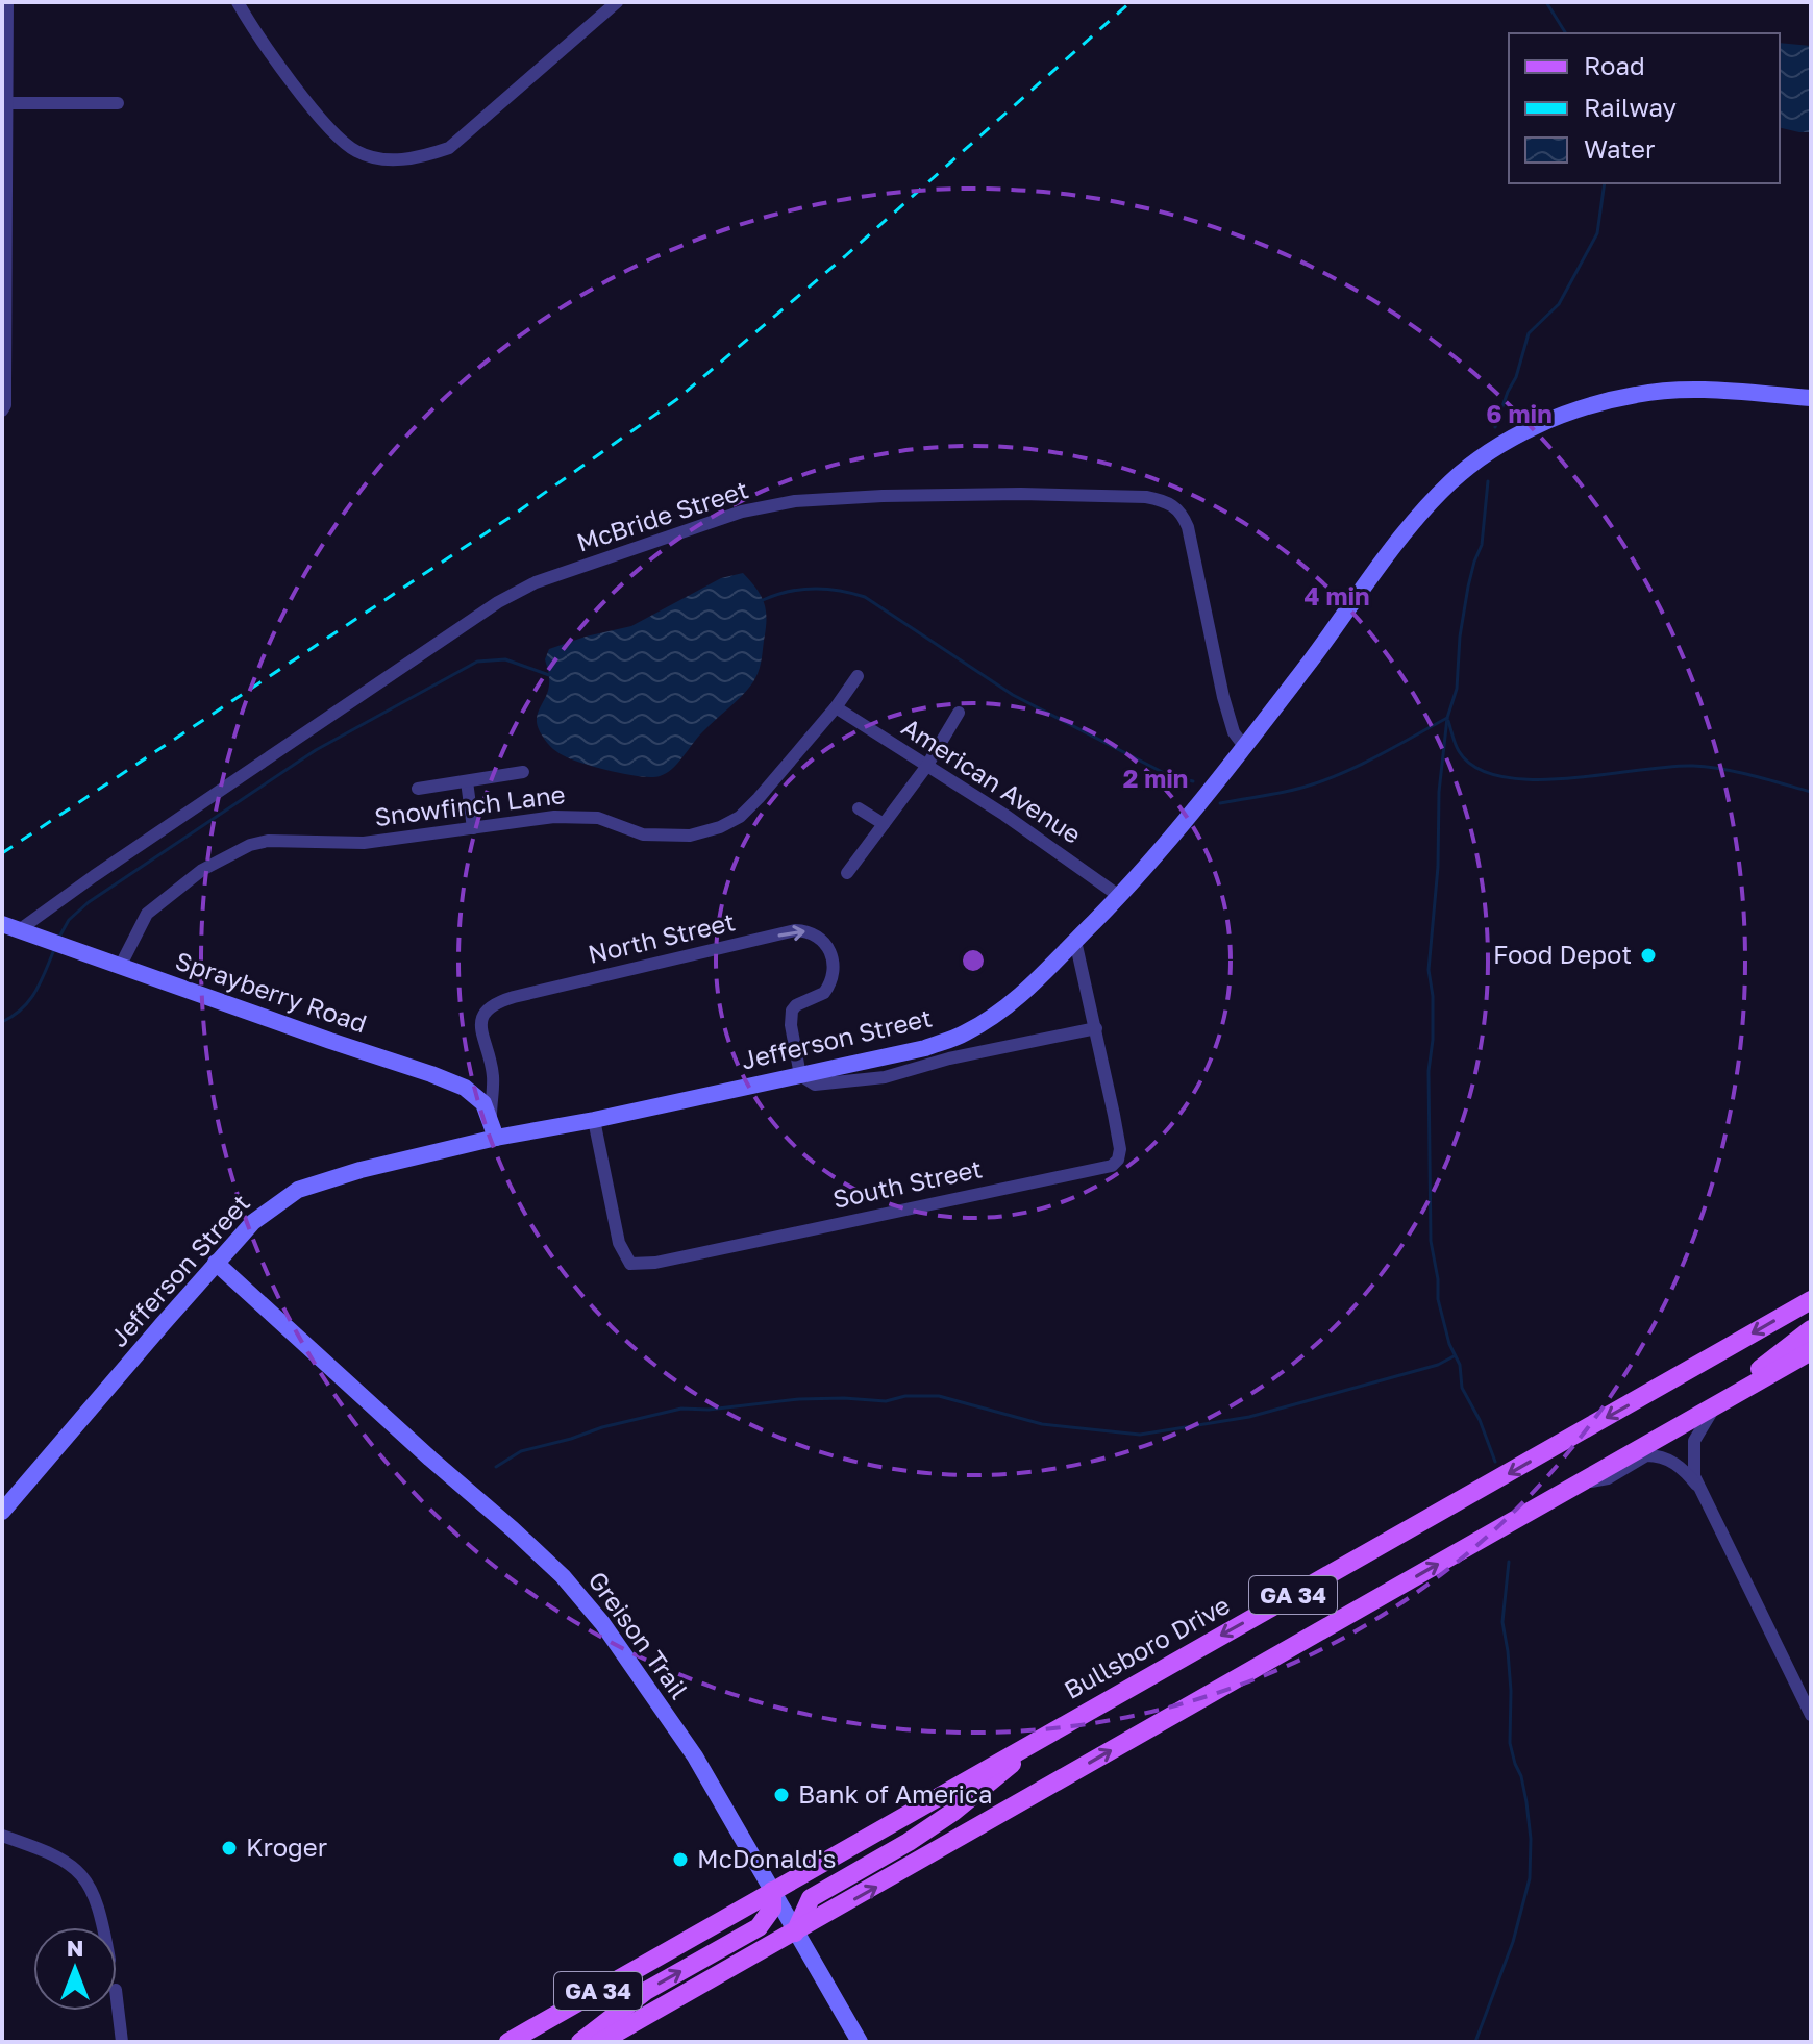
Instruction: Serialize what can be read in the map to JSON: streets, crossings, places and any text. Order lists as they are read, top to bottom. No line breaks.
{"streets":{"main road":["GA 34","Bullsboro Drive"],"street":["McBride Street","American Avenue","Snowfinch Lane","North Street","Sprayberry Road","Jefferson Street","South Street","Greison Trail"]},"crossings":[["McBride Street","Sprayberry Road"],["McBride Street","Jefferson Street"],["American Avenue","Snowfinch Lane"],["American Avenue","Jefferson Street"],["Snowfinch Lane","Sprayberry Road"],["North Street","Sprayberry Road"],["North Street","Jefferson Street"],["Jefferson Street","South Street"],["Jefferson Street","Greison Trail"],["GA 34","Greison Trail"],["Greison Trail","Bullsboro Drive"]],"places":["Food Depot","Bank of America","Kroger","McDonald's"],"legend":["Road","Railway","Water"],"north":"top","rings":["6 min","4 min","2 min"]}
